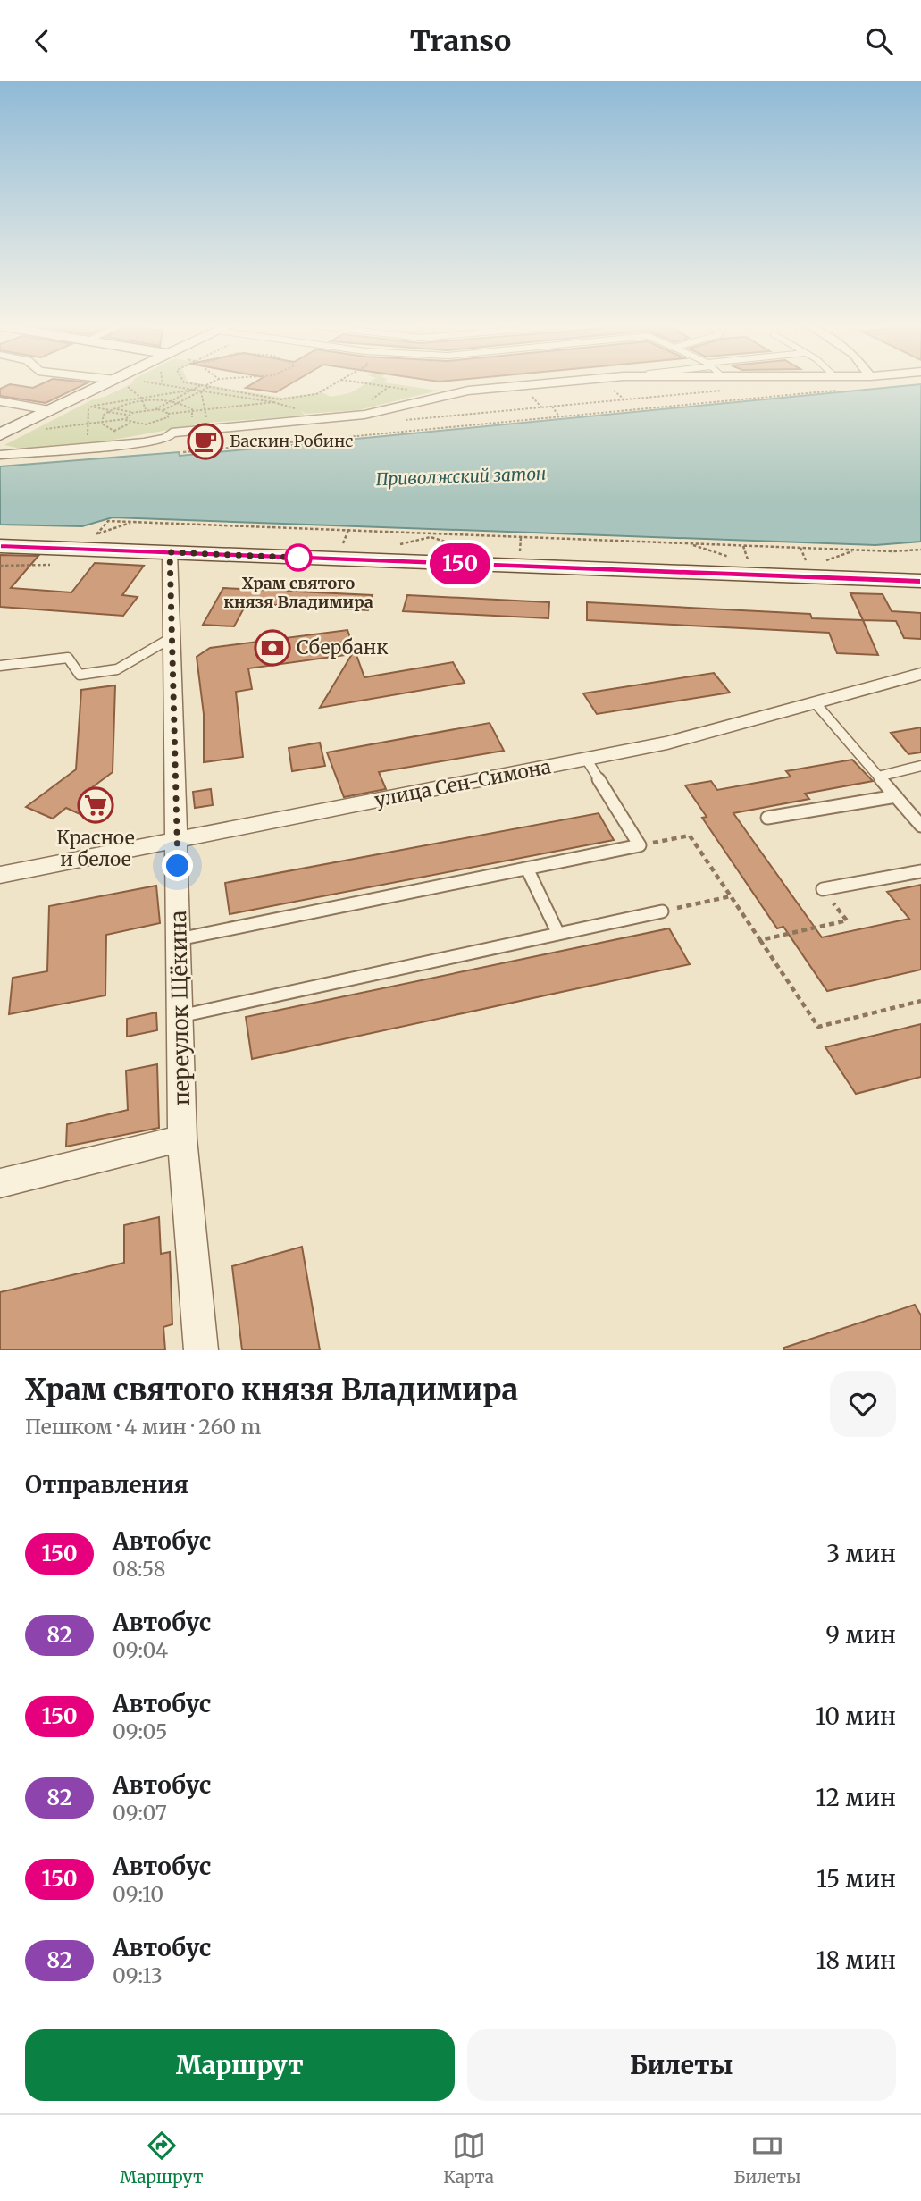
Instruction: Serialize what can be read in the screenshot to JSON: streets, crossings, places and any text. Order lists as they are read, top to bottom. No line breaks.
{"streets":{"street":["улица Сен-Симона","переулок Щёкина"]},"crossings":[["улица Сен-Симона","переулок Щёкина"]],"water":["Приволжский затон"],"places":{"cafe":["Баскин Робинс"],"other":["Храм святого князя Владимира"],"bank":["Сбербанк"],"supermarket":["Красное и белое"]},"lines":["bus line 150"],"page":{"header":"Transo","on_map":"150","heading":[["Храм святого князя Владимира","Пешком · 4 мин · 260 m"],"Отправления"],"list":[{"mark":"150","name":"Автобус","note":"08:58","value":"3 мин"},{"mark":"82","name":"Автобус","note":"09:04","value":"9 мин"},{"mark":"150","name":"Автобус","note":"09:05","value":"10 мин"},{"mark":"82","name":"Автобус","note":"09:07","value":"12 мин"},{"mark":"150","name":"Автобус","note":"09:10","value":"15 мин"},{"mark":"82","name":"Автобус","note":"09:13","value":"18 мин"}],"buttons":["Маршрут","Билеты"],"tabs":["Маршрут","Карта","Билеты"]}}
